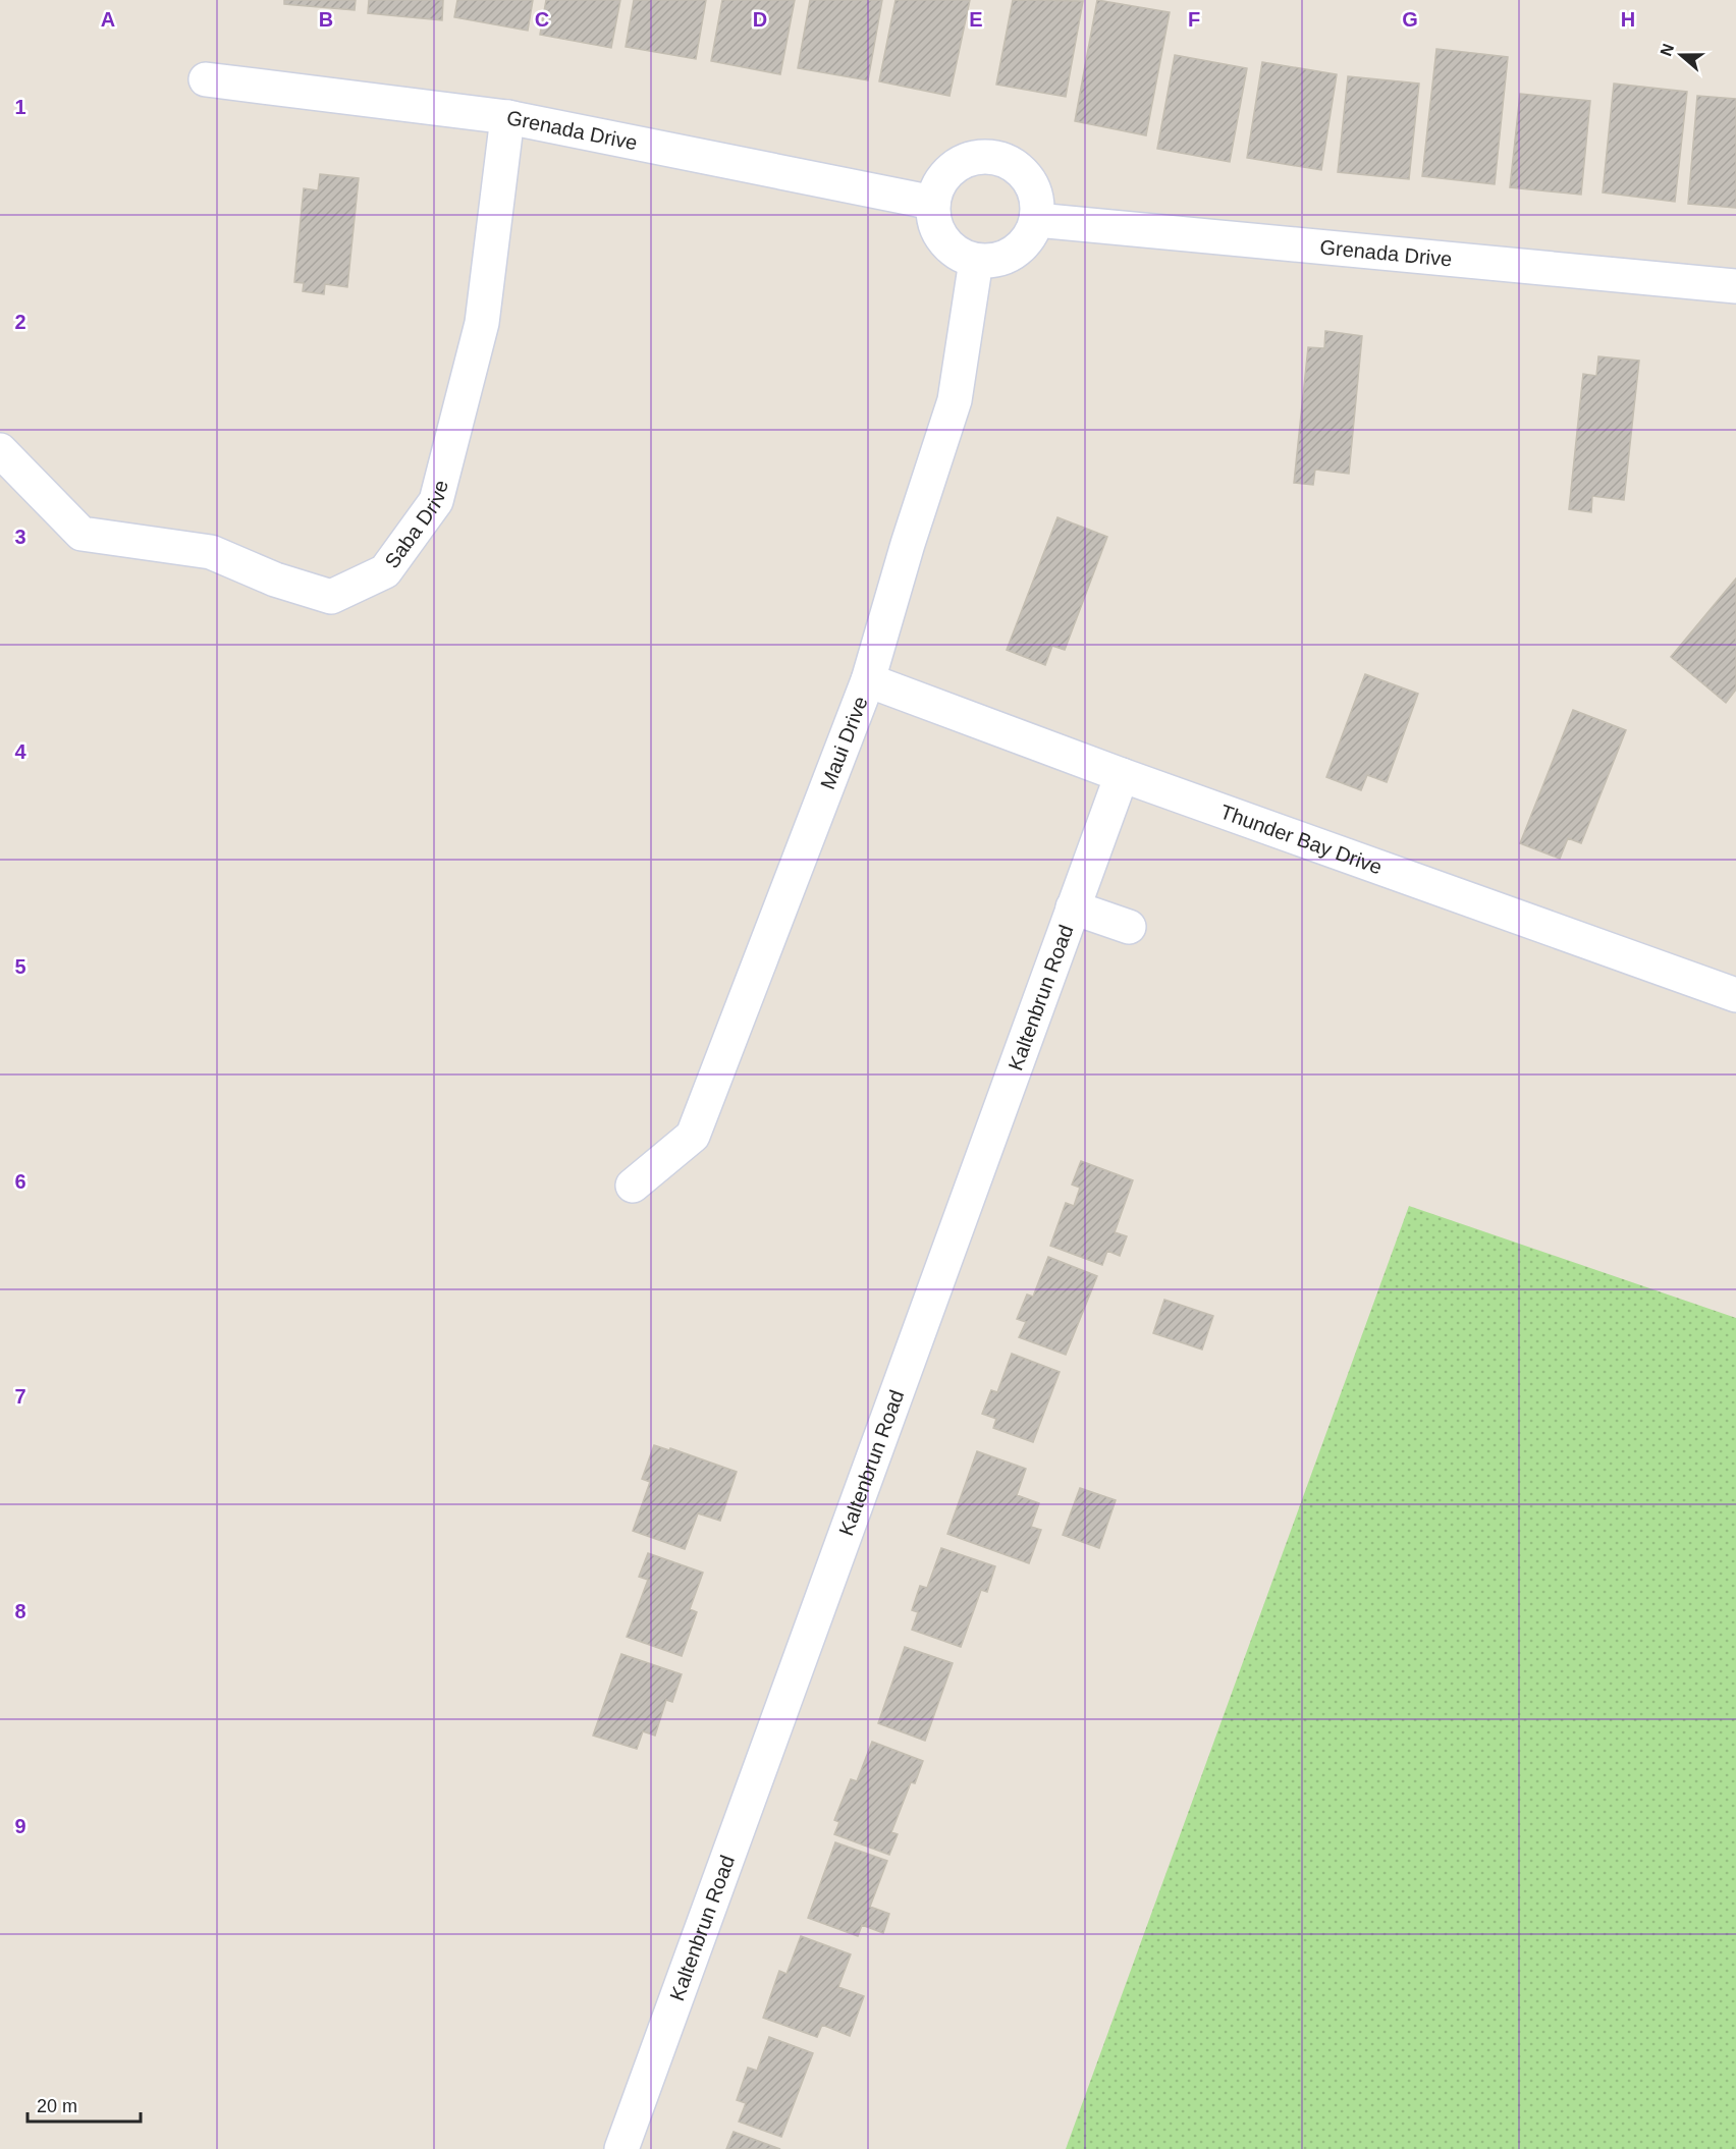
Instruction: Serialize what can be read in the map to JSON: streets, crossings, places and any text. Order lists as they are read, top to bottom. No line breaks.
{"streets":{"street":["Grenada Drive","Saba Drive","Maui Drive","Thunder Bay Drive","Kaltenbrun Road"]},"crossings":[["Grenada Drive","Saba Drive"],["Grenada Drive","Maui Drive"],["Maui Drive","Thunder Bay Drive"],["Thunder Bay Drive","Kaltenbrun Road"]],"scale_bar":"20 m","north":"left","grid":{"columns":["A","B","C","D","E","F","G","H"],"rows":["1","2","3","4","5","6","7","8","9"]}}
